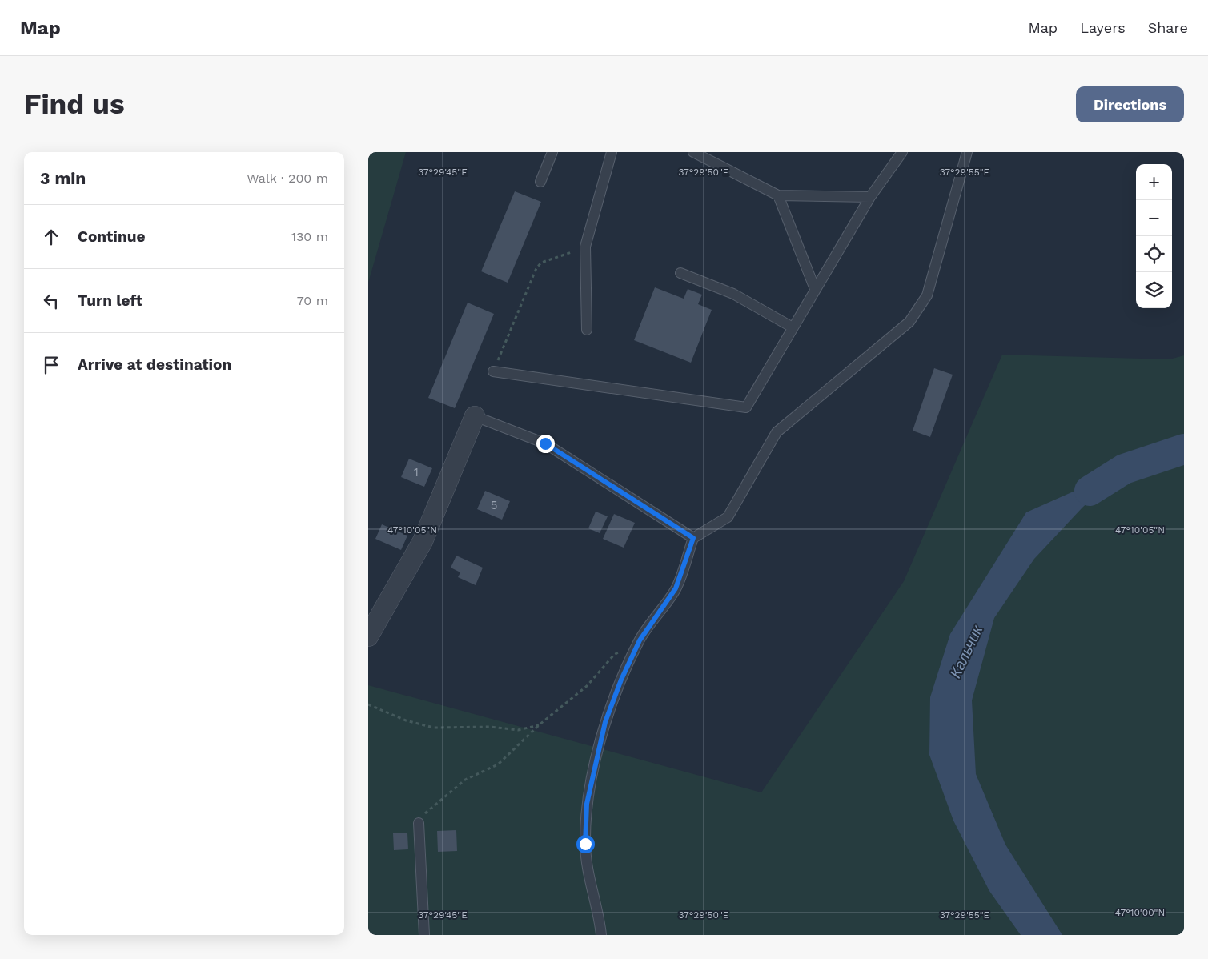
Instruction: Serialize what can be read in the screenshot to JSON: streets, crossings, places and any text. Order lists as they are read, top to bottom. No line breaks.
{"water":["Кальчик"],"house_numbers":["1","5"],"page":{"header":"Map","nav":["Map","Layers","Share"],"buttons":"Directions","title":"Find us","heading":["3 min","Walk · 200 m"],"map_buttons":["+","−"],"list":[["Continue","130 m"],["Turn left","70 m"],"Arrive at destination"]},"coordinates":["37°29'45\"E","37°29'50\"E","37°29'55\"E","47°10'05\"N","47°10'00\"N"]}
